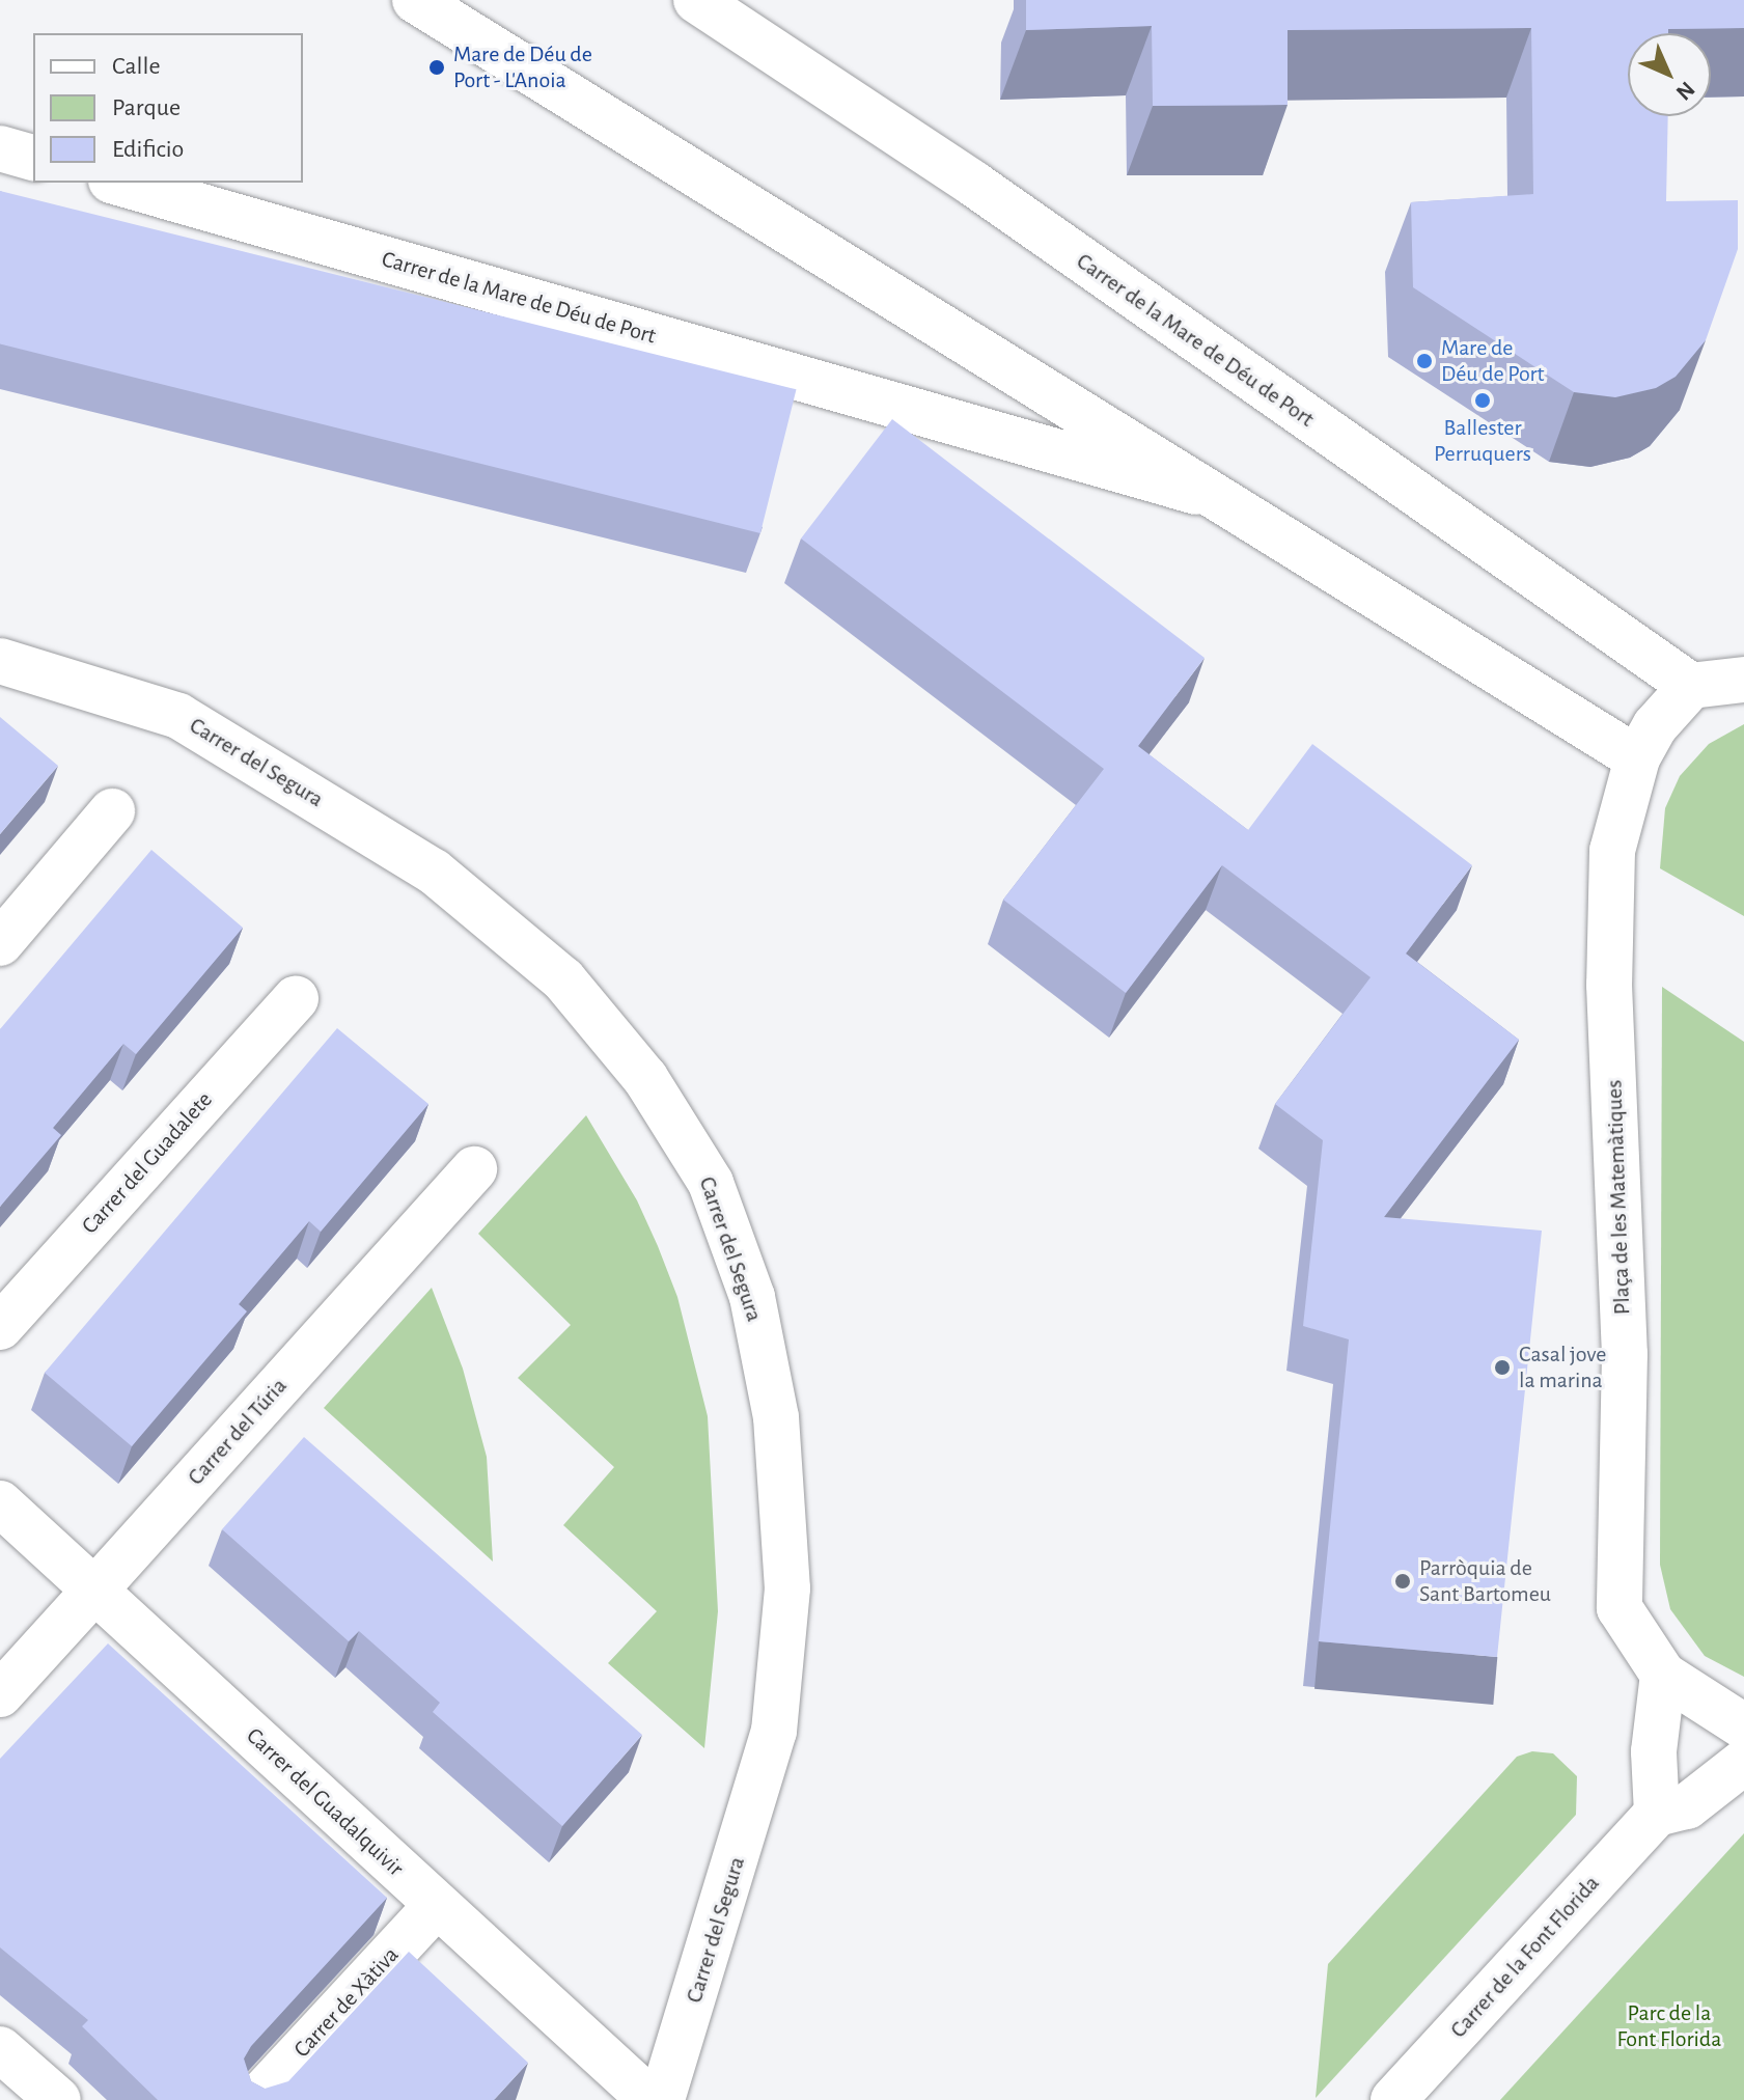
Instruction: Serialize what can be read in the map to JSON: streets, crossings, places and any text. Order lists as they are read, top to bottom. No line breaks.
{"streets":{"street":["Carrer de la Mare de Déu de Port","Carrer del Segura","Carrer del Guadalete","Plaça de les Matemàtiques","Carrer del Túria","Carrer del Guadalquivir","Carrer de la Font Florida","Carrer de Xàtiva"]},"crossings":[["Carrer de la Mare de Déu de Port","Plaça de les Matemàtiques"],["Carrer del Túria","Carrer del Guadalquivir"],["Carrer del Guadalquivir","Carrer de Xàtiva"]],"parks":["Parc de la Font Florida"],"places":["Mare de Déu de Port - L'Anoia","Mare de Déu de Port","Ballester Perruquers","Casal jove la marina","Parròquia de Sant Bartomeu"],"legend":["Calle","Parque","Edificio"],"north":"bottom right"}
